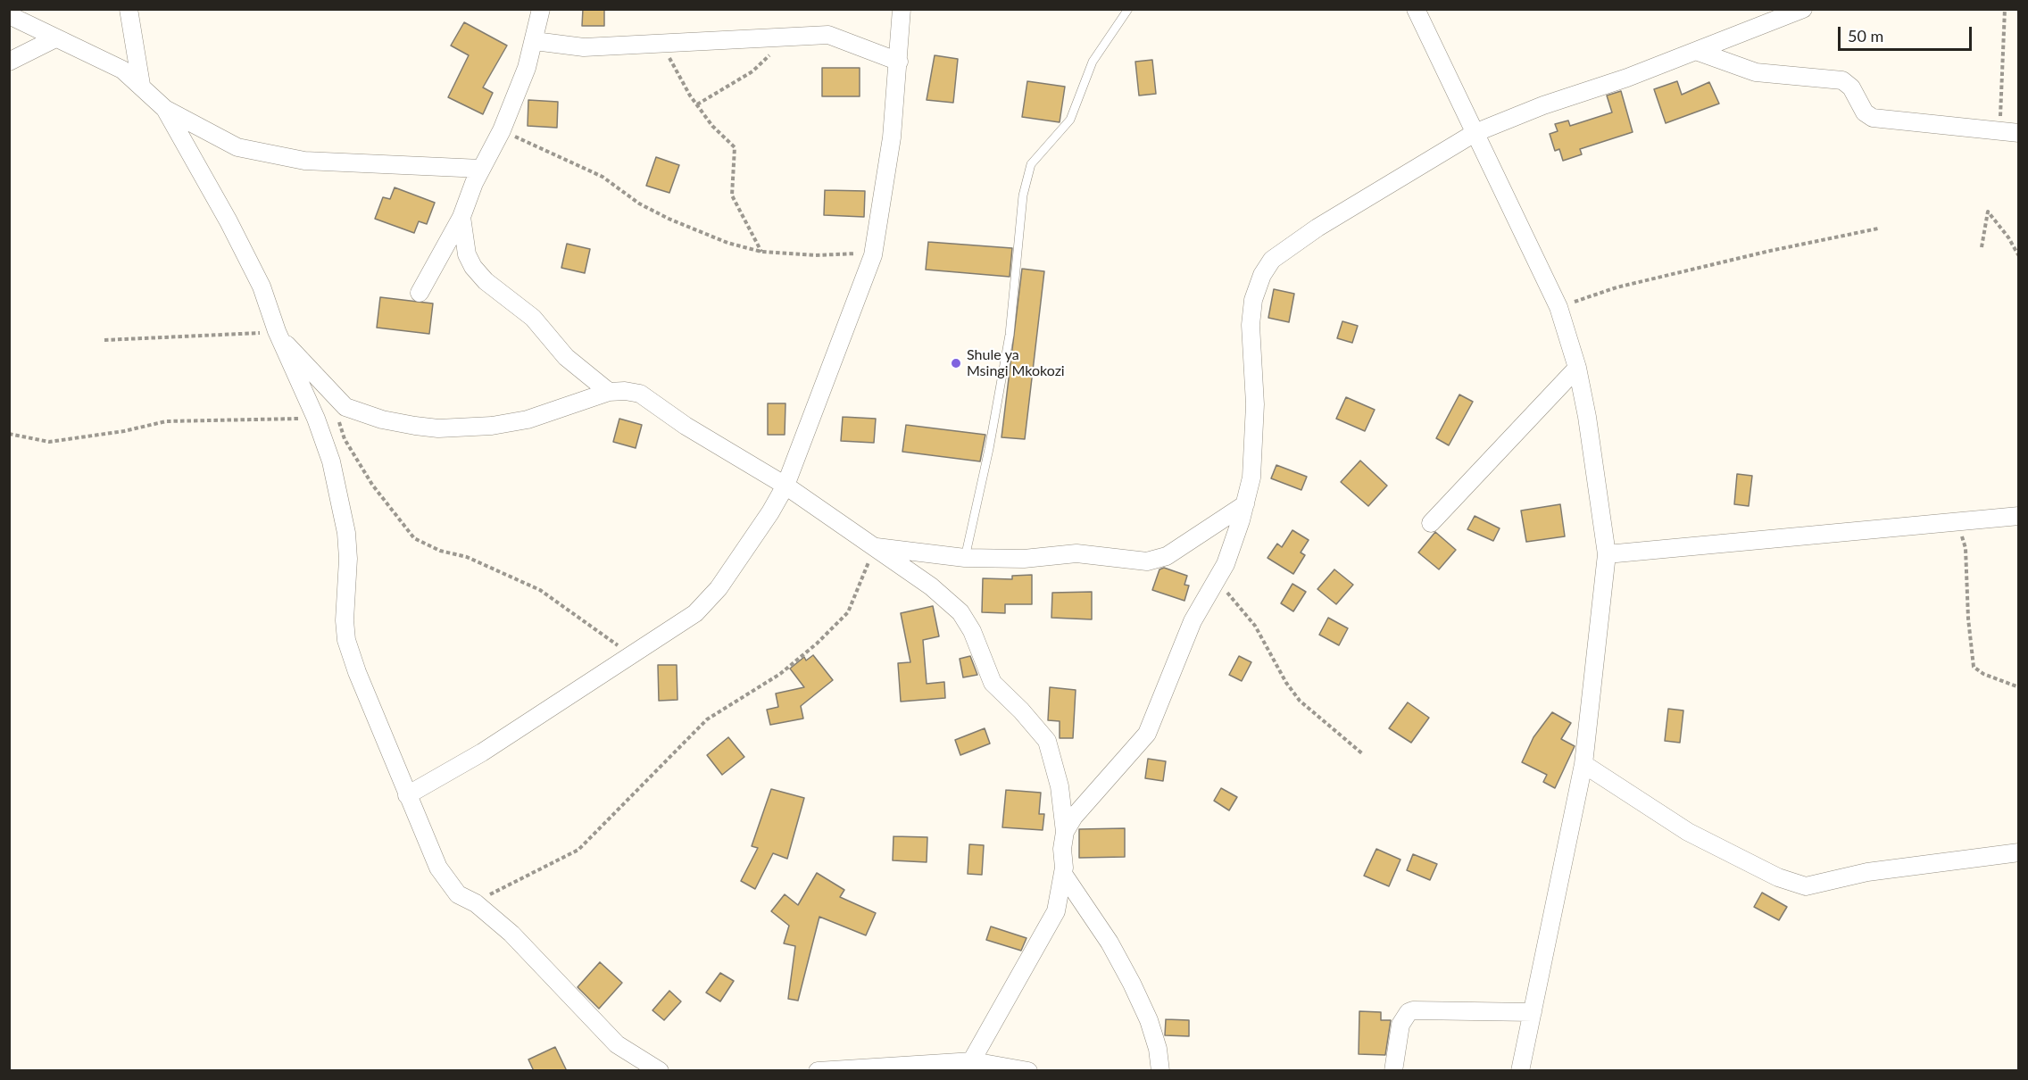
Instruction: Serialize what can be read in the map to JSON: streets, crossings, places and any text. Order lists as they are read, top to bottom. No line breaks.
{"places":["Shule ya Msingi Mkokozi"],"scale_bar":"50 m"}
